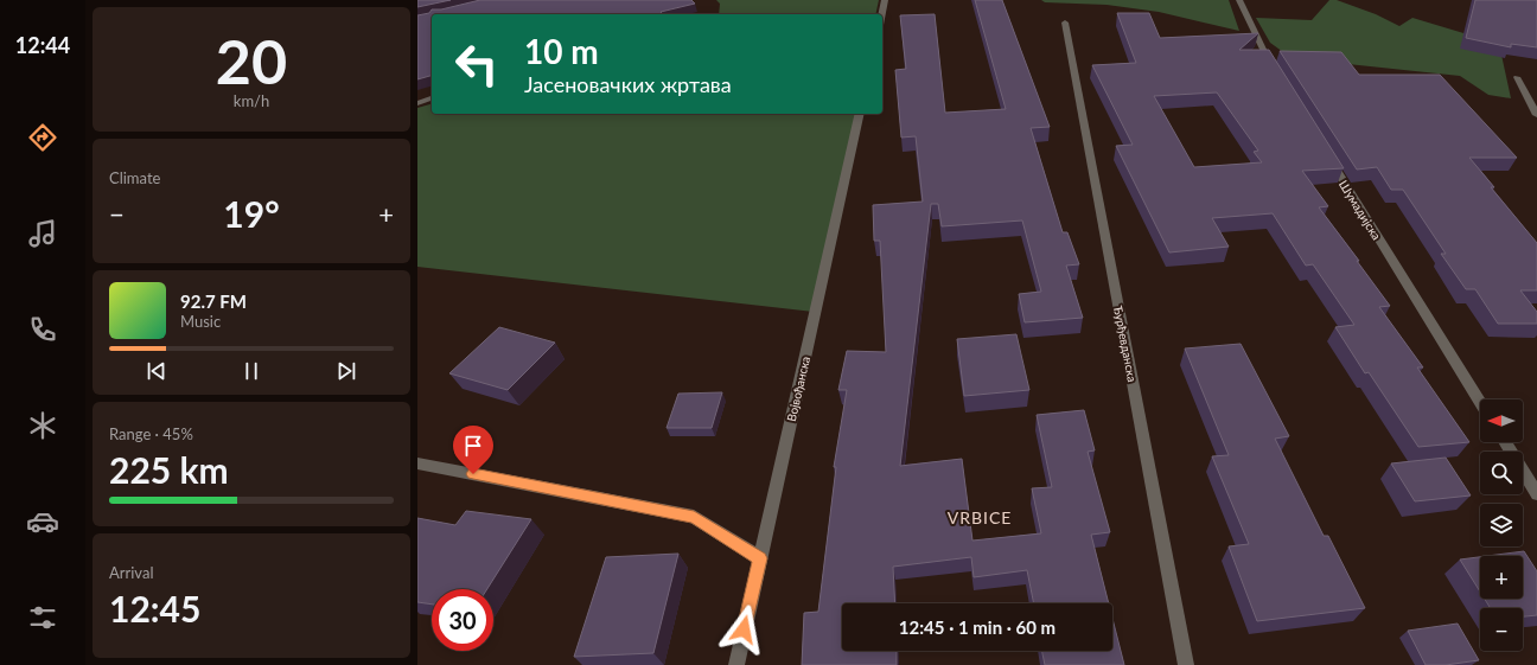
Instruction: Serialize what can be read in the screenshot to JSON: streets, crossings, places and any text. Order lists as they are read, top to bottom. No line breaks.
{"streets":{"street":["Шумадијска","Ђурђевданска","Војвођанска"]},"districts":["VRBICE"],"north":"left","page":{"tabs":"12:44","tile":[["20","km/h"],"Climate",["Range · 45%","225 km"],["Arrival","12:45"]],"turn":["10 m","Јасеновачких жртава"],"heat":["−","19°","+"],"song":["92.7 FM","Music"],"map_buttons":["+","−"],"limit":"30","trip":"12:45 · 1 min · 60 m"}}
